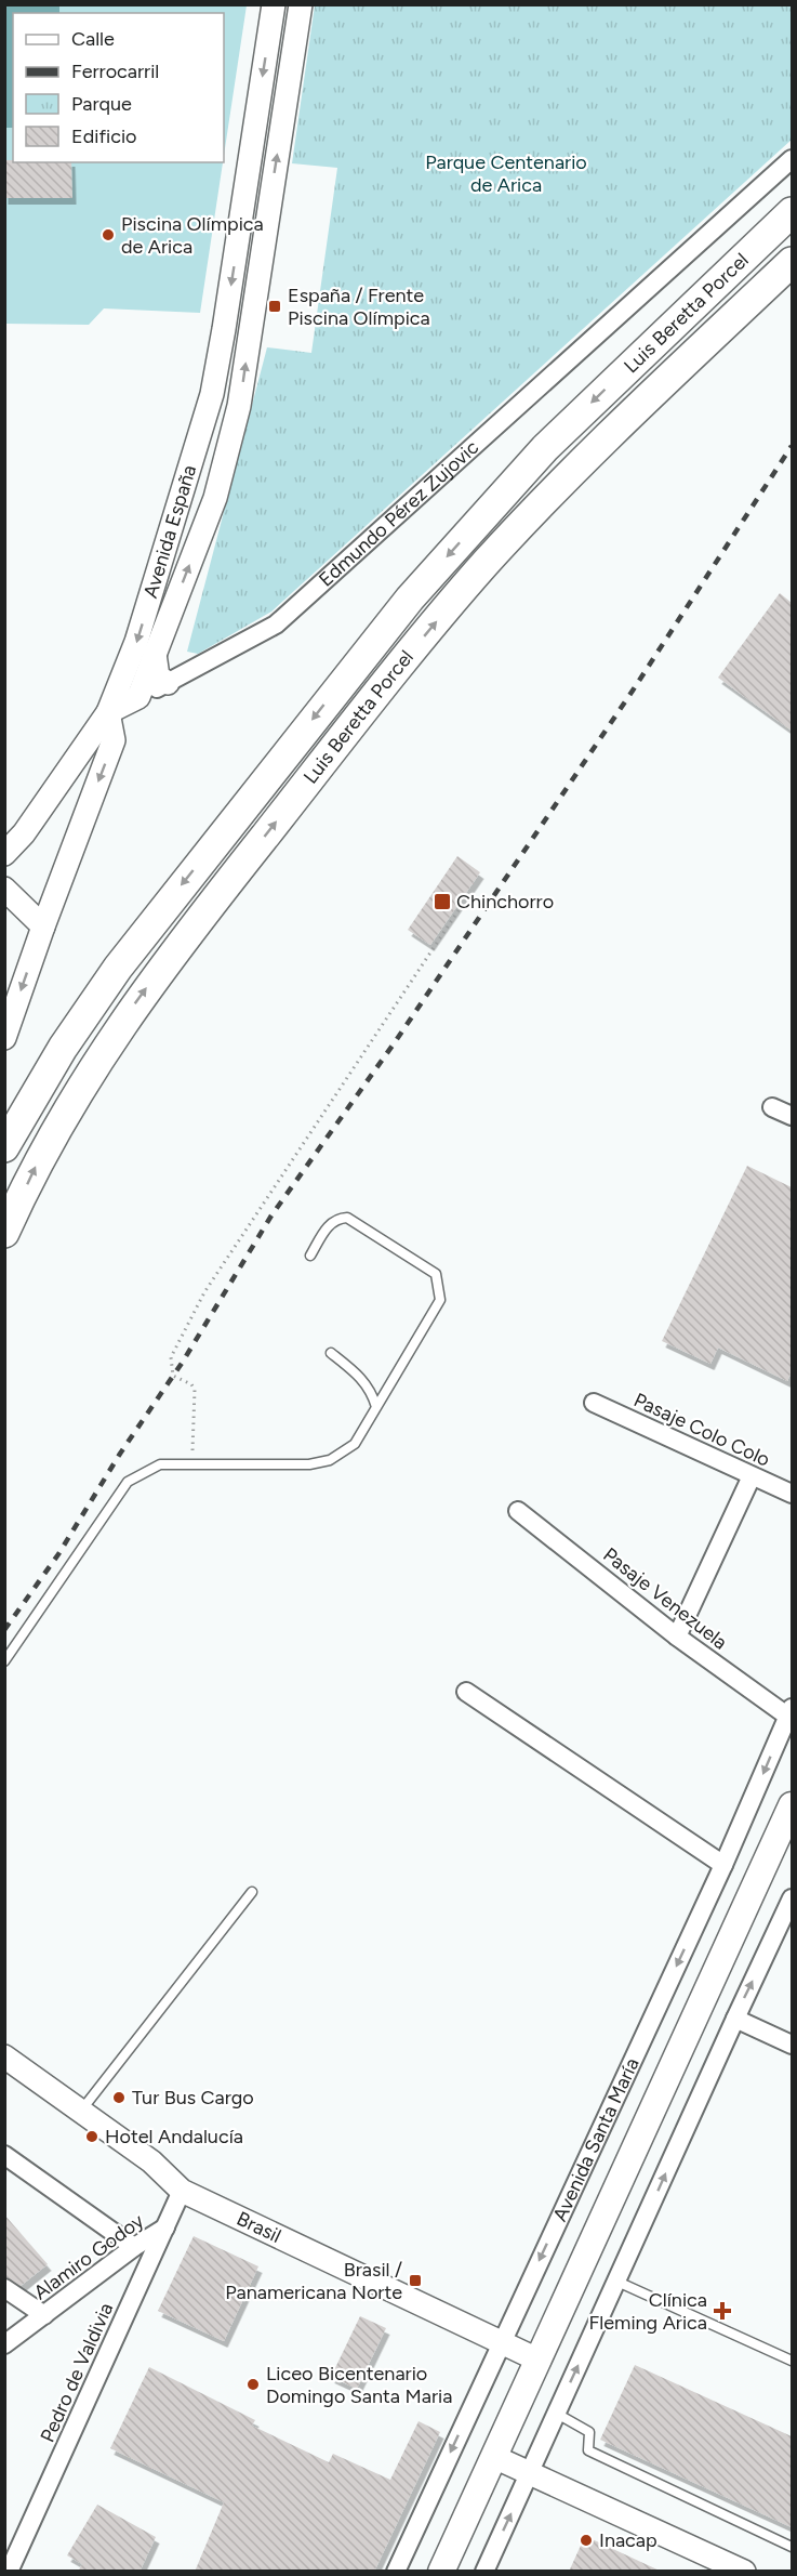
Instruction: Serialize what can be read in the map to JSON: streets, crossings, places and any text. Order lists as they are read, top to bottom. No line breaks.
{"streets":{"main road":["Luis Beretta Porcel","Avenida Santa María"],"street":["Edmundo Pérez Zujovic","Avenida España","Pasaje Colo Colo","Pasaje Venezuela","Brasil","Alamiro Godoy","Pedro de Valdivia"]},"crossings":[["Edmundo Pérez Zujovic","Avenida España"],["Pasaje Venezuela","Avenida Santa María"],["Avenida Santa María","Brasil"],["Brasil","Pedro de Valdivia"],["Alamiro Godoy","Pedro de Valdivia"]],"parks":["Parque Centenario de Arica"],"places":{"other":["Piscina Olímpica de Arica","Tur Bus Cargo","Hotel Andalucía","Liceo Bicentenario Domingo Santa Maria","Inacap"],"transit":["España / Frente Piscina Olímpica","Chinchorro","Brasil / Panamericana Norte"],"health":["Clínica Fleming Arica"]},"legend":["Calle","Ferrocarril","Parque","Edificio"]}
